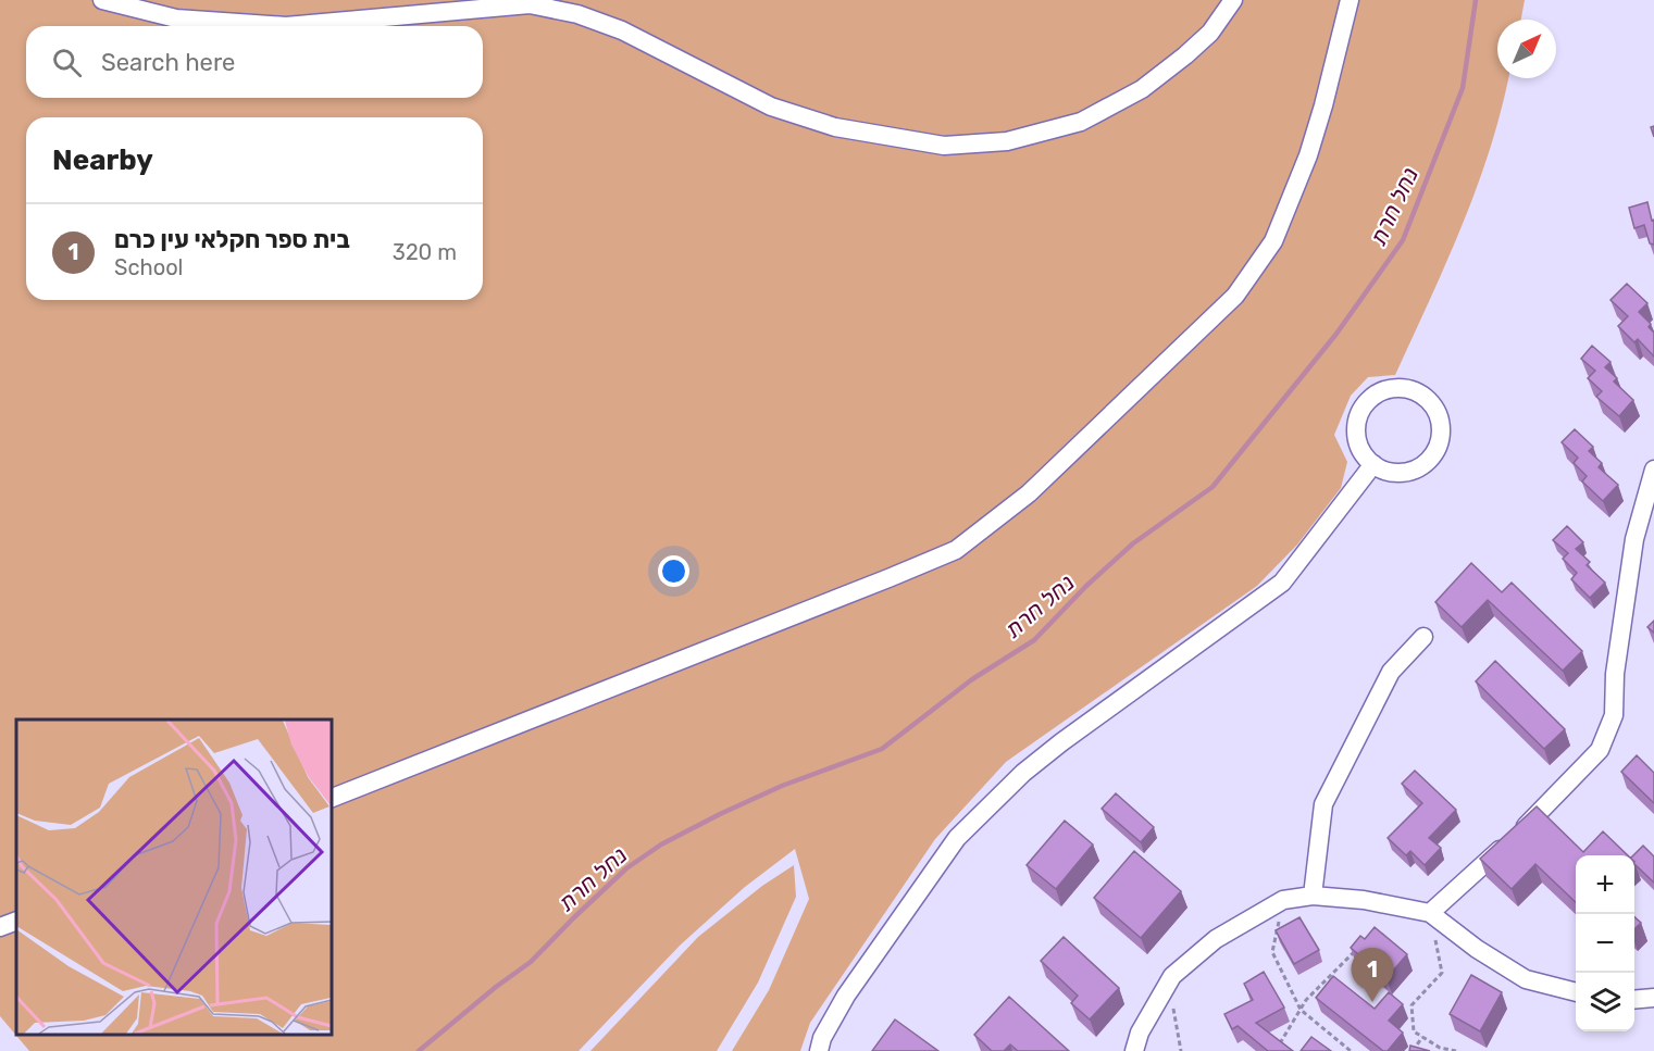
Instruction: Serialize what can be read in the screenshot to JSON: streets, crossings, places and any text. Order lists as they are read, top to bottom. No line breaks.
{"water":["נחל חרת"],"north":"top right","page":{"search":"Search here","heading":"Nearby","list":[{"mark":"1","name":"בית ספר חקלאי עין כרם","note":"School","value":"320 m"}],"map_buttons":["+","−"],"pins":"1"}}
